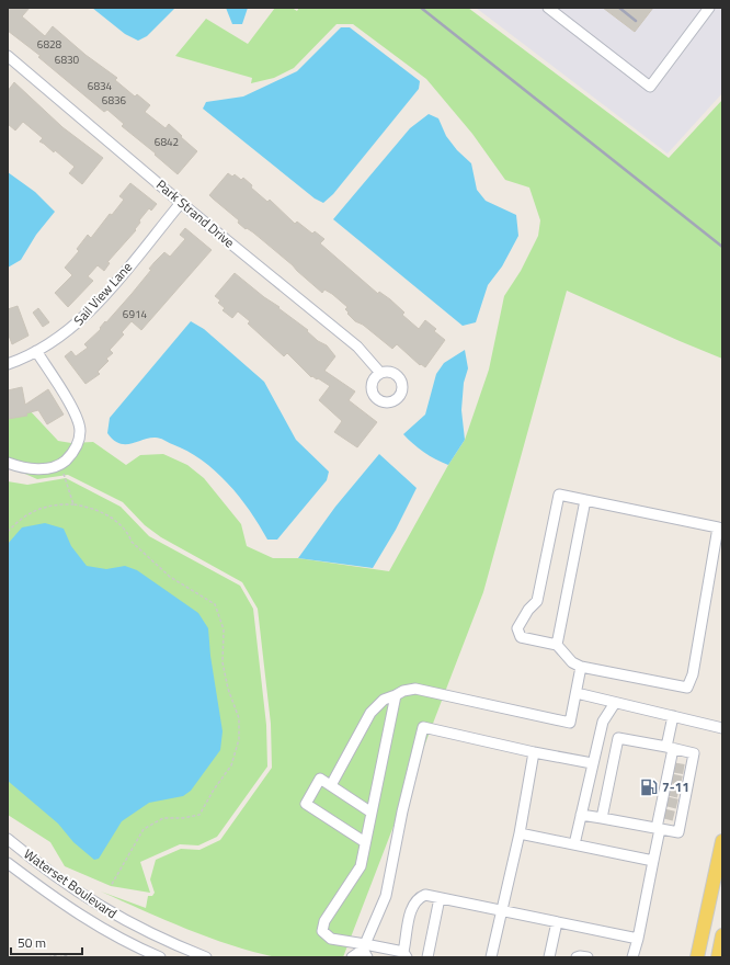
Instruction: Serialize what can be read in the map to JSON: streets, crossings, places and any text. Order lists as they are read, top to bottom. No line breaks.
{"streets":{"street":["Park Strand Drive","Sail View Lane","Waterset Boulevard"]},"crossings":[["Park Strand Drive","Sail View Lane"]],"places":{"fuel station":["7-11"]},"house_numbers":["6828","6830","6834","6836","6842","6914"],"scale_bar":"50 m"}
